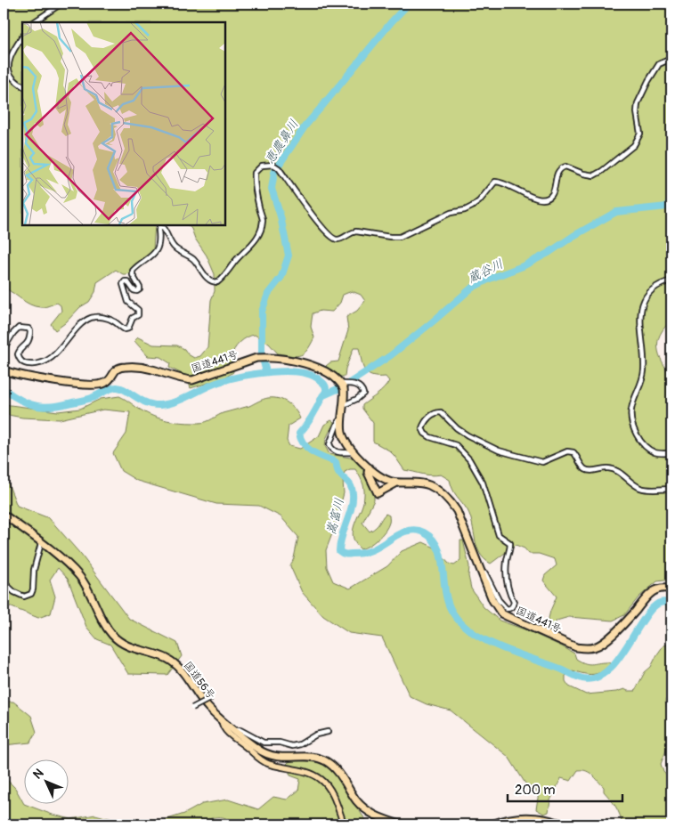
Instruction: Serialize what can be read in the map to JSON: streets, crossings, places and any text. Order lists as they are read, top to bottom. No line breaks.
{"streets":{"highway":["国道441号","国道56号"]},"water":["恵農鼻川","蔵谷川","嵩富川"],"scale_bar":"200 m","north":"top left"}
